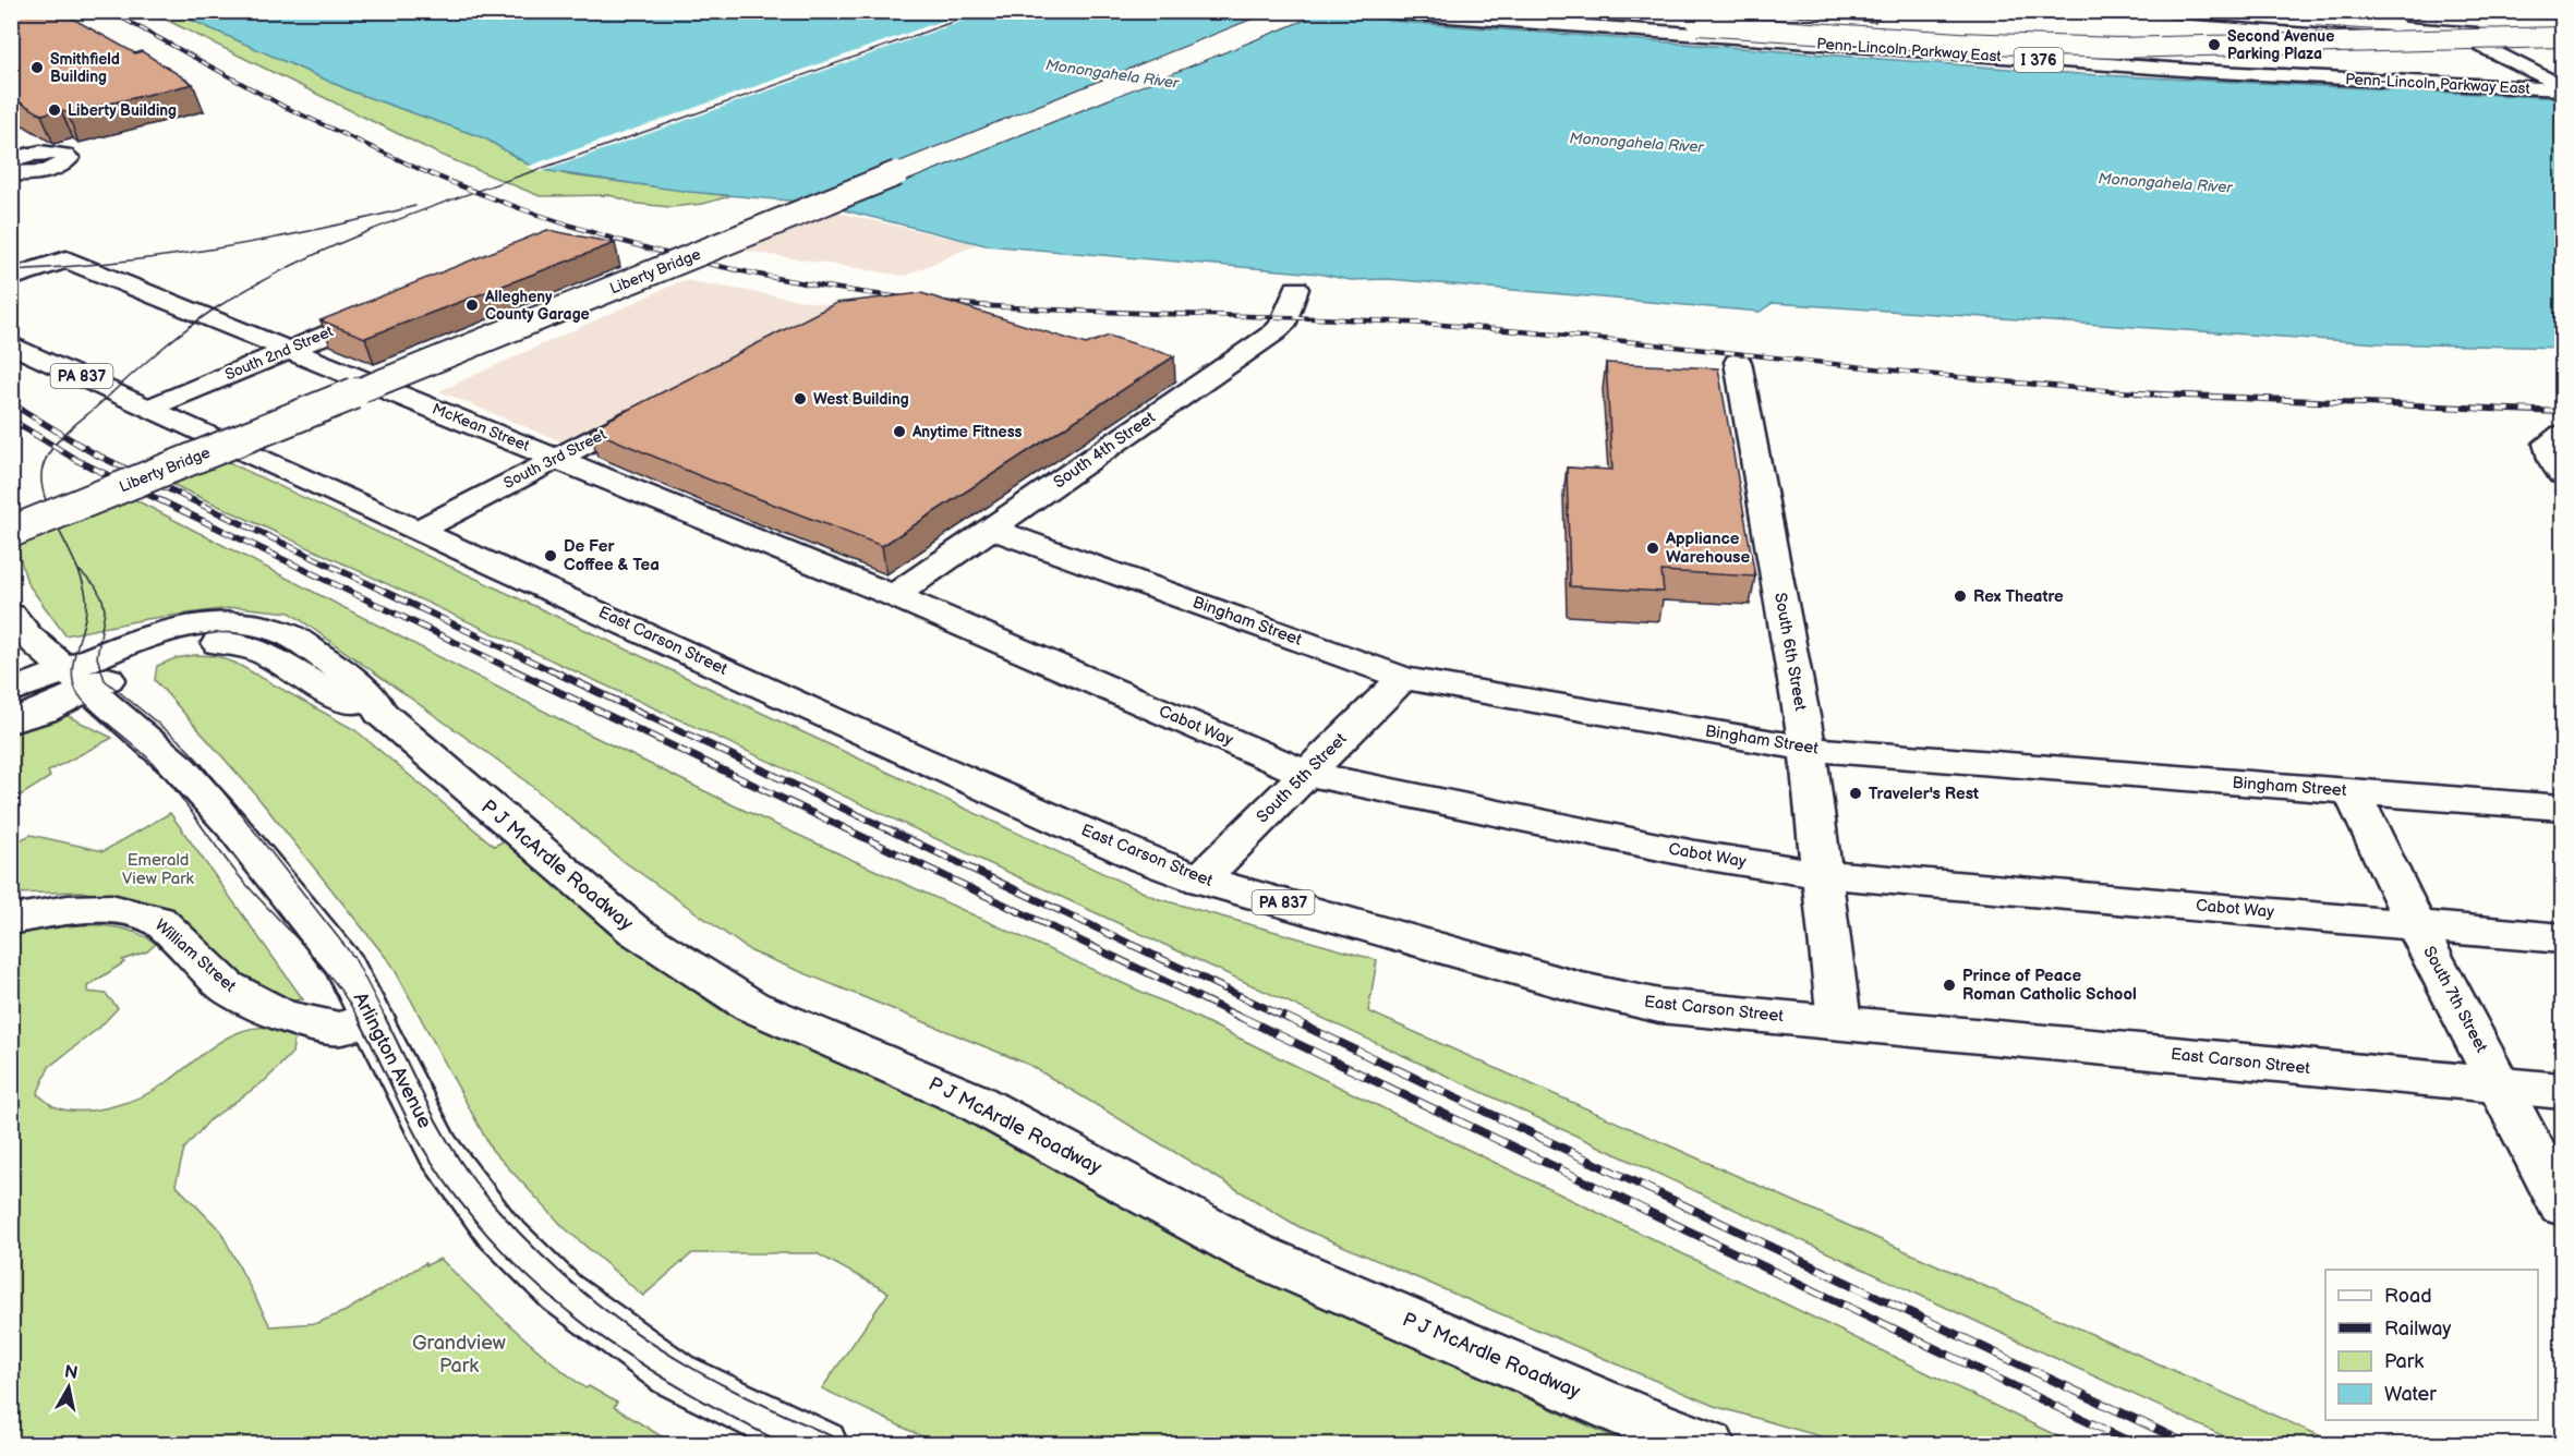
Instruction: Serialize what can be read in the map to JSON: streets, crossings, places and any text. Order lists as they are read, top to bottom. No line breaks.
{"streets":{"main road":["Penn-Lincoln Parkway East","I 376","Liberty Bridge","South 2nd Street","PA 837","McKean Street","South 4th Street","South 3rd Street","Bingham Street","East Carson Street","South 6th Street","Cabot Way","South 5th Street","P J McArdle Roadway","William Street","South 7th Street","Arlington Avenue"]},"crossings":[["South 2nd Street","McKean Street"],["South 2nd Street","East Carson Street"],["McKean Street","South 4th Street"],["McKean Street","South 3rd Street"],["McKean Street","Cabot Way"],["South 4th Street","Bingham Street"],["South 4th Street","Cabot Way"],["South 3rd Street","East Carson Street"],["Bingham Street","South 6th Street"],["Bingham Street","South 5th Street"],["Bingham Street","South 7th Street"],["East Carson Street","South 6th Street"],["East Carson Street","South 5th Street"],["East Carson Street","South 7th Street"],["South 6th Street","Cabot Way"],["Cabot Way","South 5th Street"],["Cabot Way","South 7th Street"],["P J McArdle Roadway","Arlington Avenue"],["William Street","Arlington Avenue"]],"water":["Monongahela River"],"parks":["Emerald View Park","Grandview Park"],"places":["Second Avenue Parking Plaza","Smithfield Building","Liberty Building","Allegheny County Garage","West Building","Anytime Fitness","Appliance Warehouse","De Fer Coffee & Tea","Rex Theatre","Traveler's Rest","Prince of Peace Roman Catholic School"],"legend":["Road","Railway","Park","Water"],"north":"top"}
